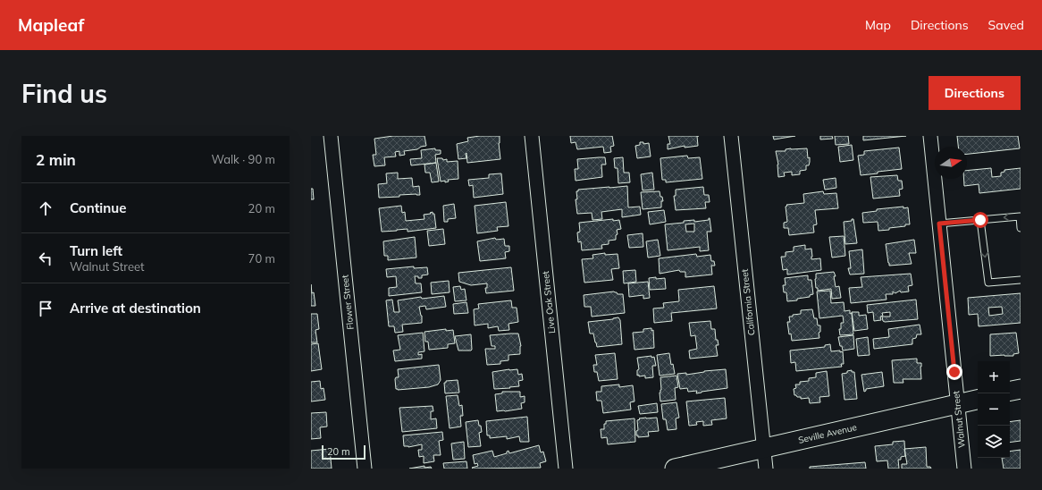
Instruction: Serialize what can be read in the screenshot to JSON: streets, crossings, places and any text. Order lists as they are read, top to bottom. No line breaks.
{"streets":{"street":["Flower Street","Live Oak Street","California Street","Walnut Street","Seville Avenue"]},"crossings":[["California Street","Seville Avenue"],["Walnut Street","Seville Avenue"]],"scale_bar":"20 m","north":"right","page":{"header":"Mapleaf","nav":["Map","Directions","Saved"],"buttons":"Directions","title":"Find us","heading":["2 min","Walk · 90 m"],"list":[["Continue","20 m"],["Turn left","Walnut Street","70 m"],"Arrive at destination"],"map_buttons":["+","−"],"scale":"20 m"}}
